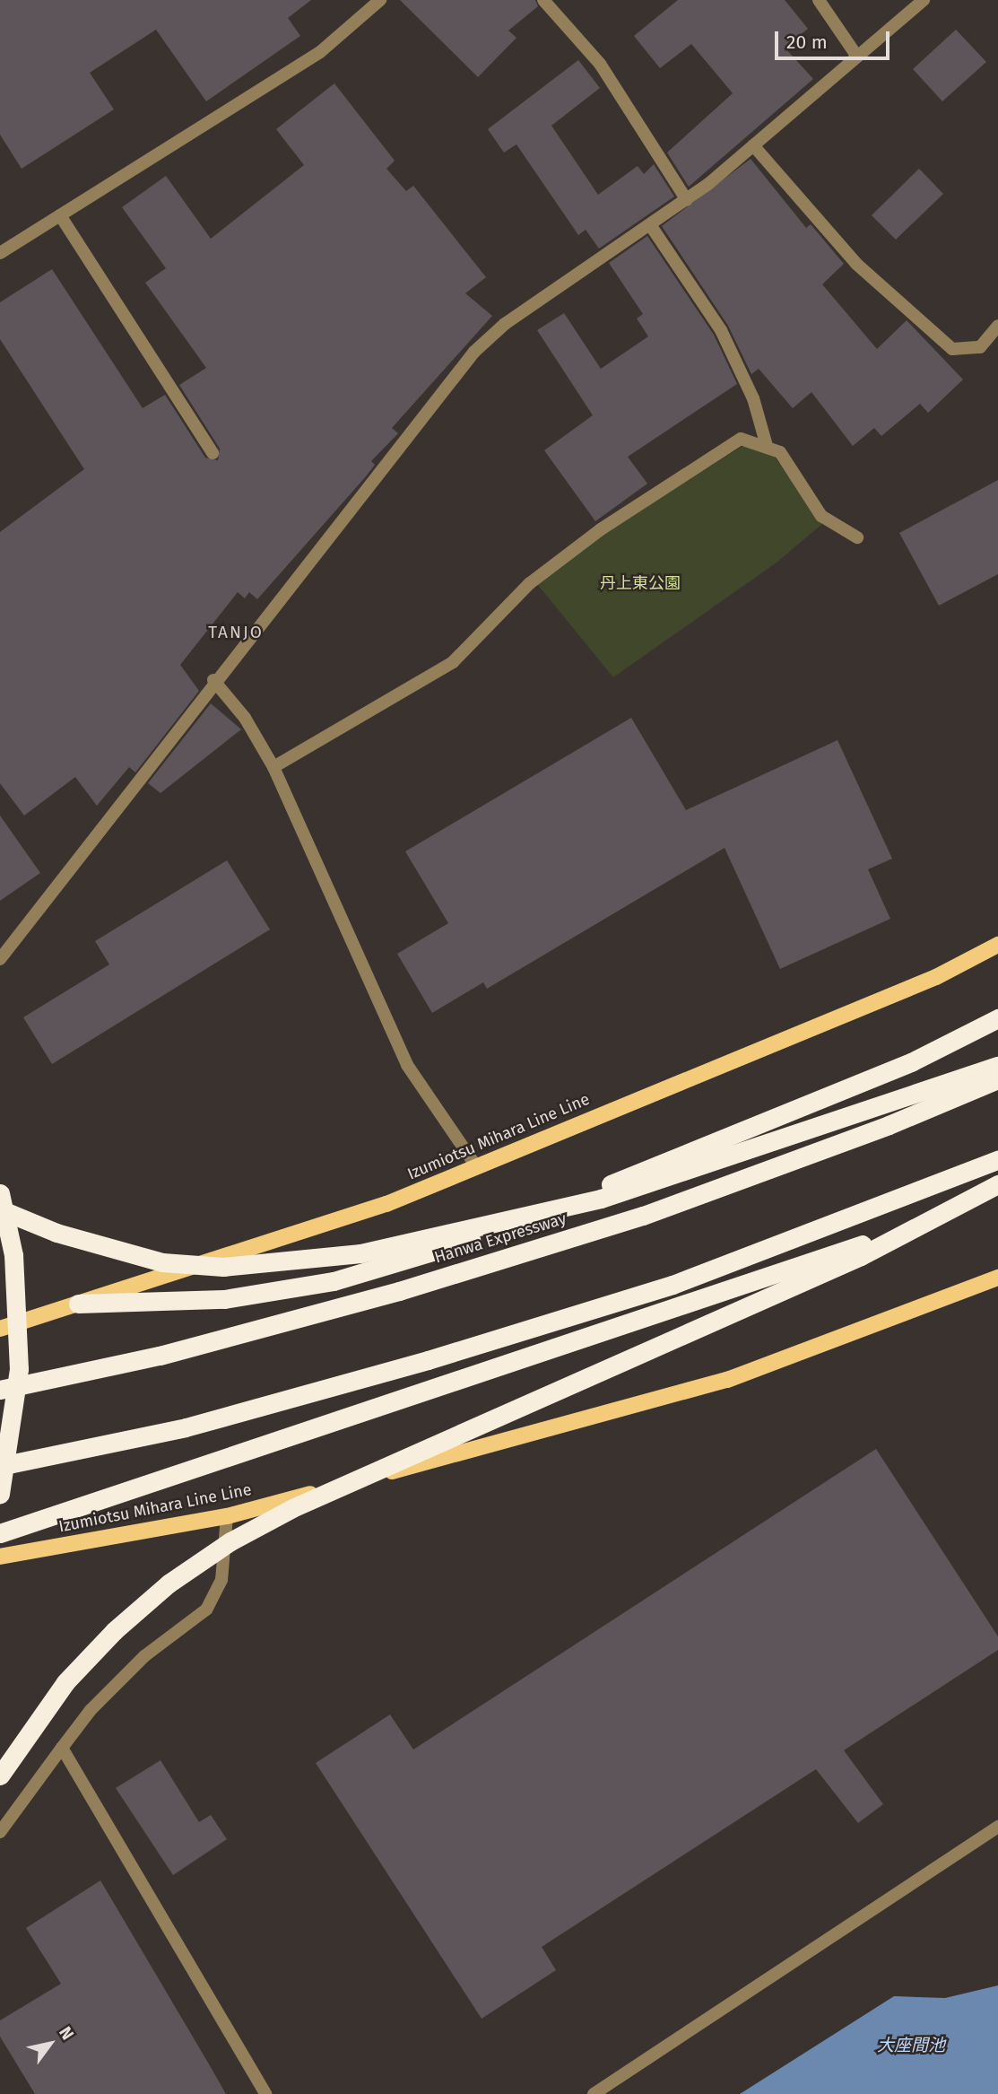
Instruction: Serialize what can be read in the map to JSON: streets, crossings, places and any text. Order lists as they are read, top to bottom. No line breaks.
{"streets":{"highway":["Hanwa Expressway"],"main road":["Izumiotsu Mihara Line Line"]},"districts":["TANJO"],"water":["大座間池"],"parks":["丹上東公園"],"scale_bar":"20 m","north":"top right"}
